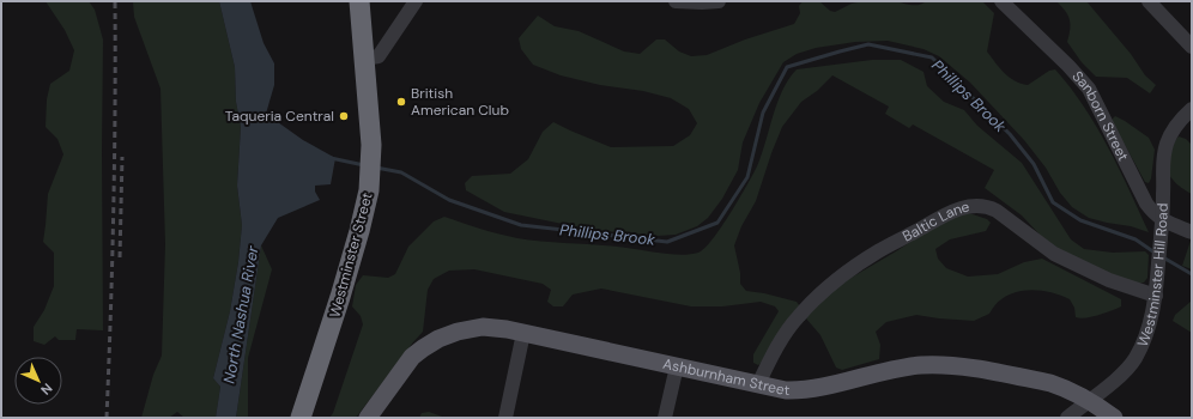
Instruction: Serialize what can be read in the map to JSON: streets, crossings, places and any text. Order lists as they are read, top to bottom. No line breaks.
{"streets":{"highway":["Westminster Street"],"main road":["Ashburnham Street"],"street":["Sanborn Street","Baltic Lane","Westminster Hill Road"]},"crossings":[["Sanborn Street","Westminster Hill Road"],["Baltic Lane","Westminster Hill Road"],["Baltic Lane","Ashburnham Street"],["Westminster Hill Road","Ashburnham Street"]],"water":["Phillips Brook","North Nashua River"],"places":["British American Club","Taqueria Central"],"north":"bottom right"}
